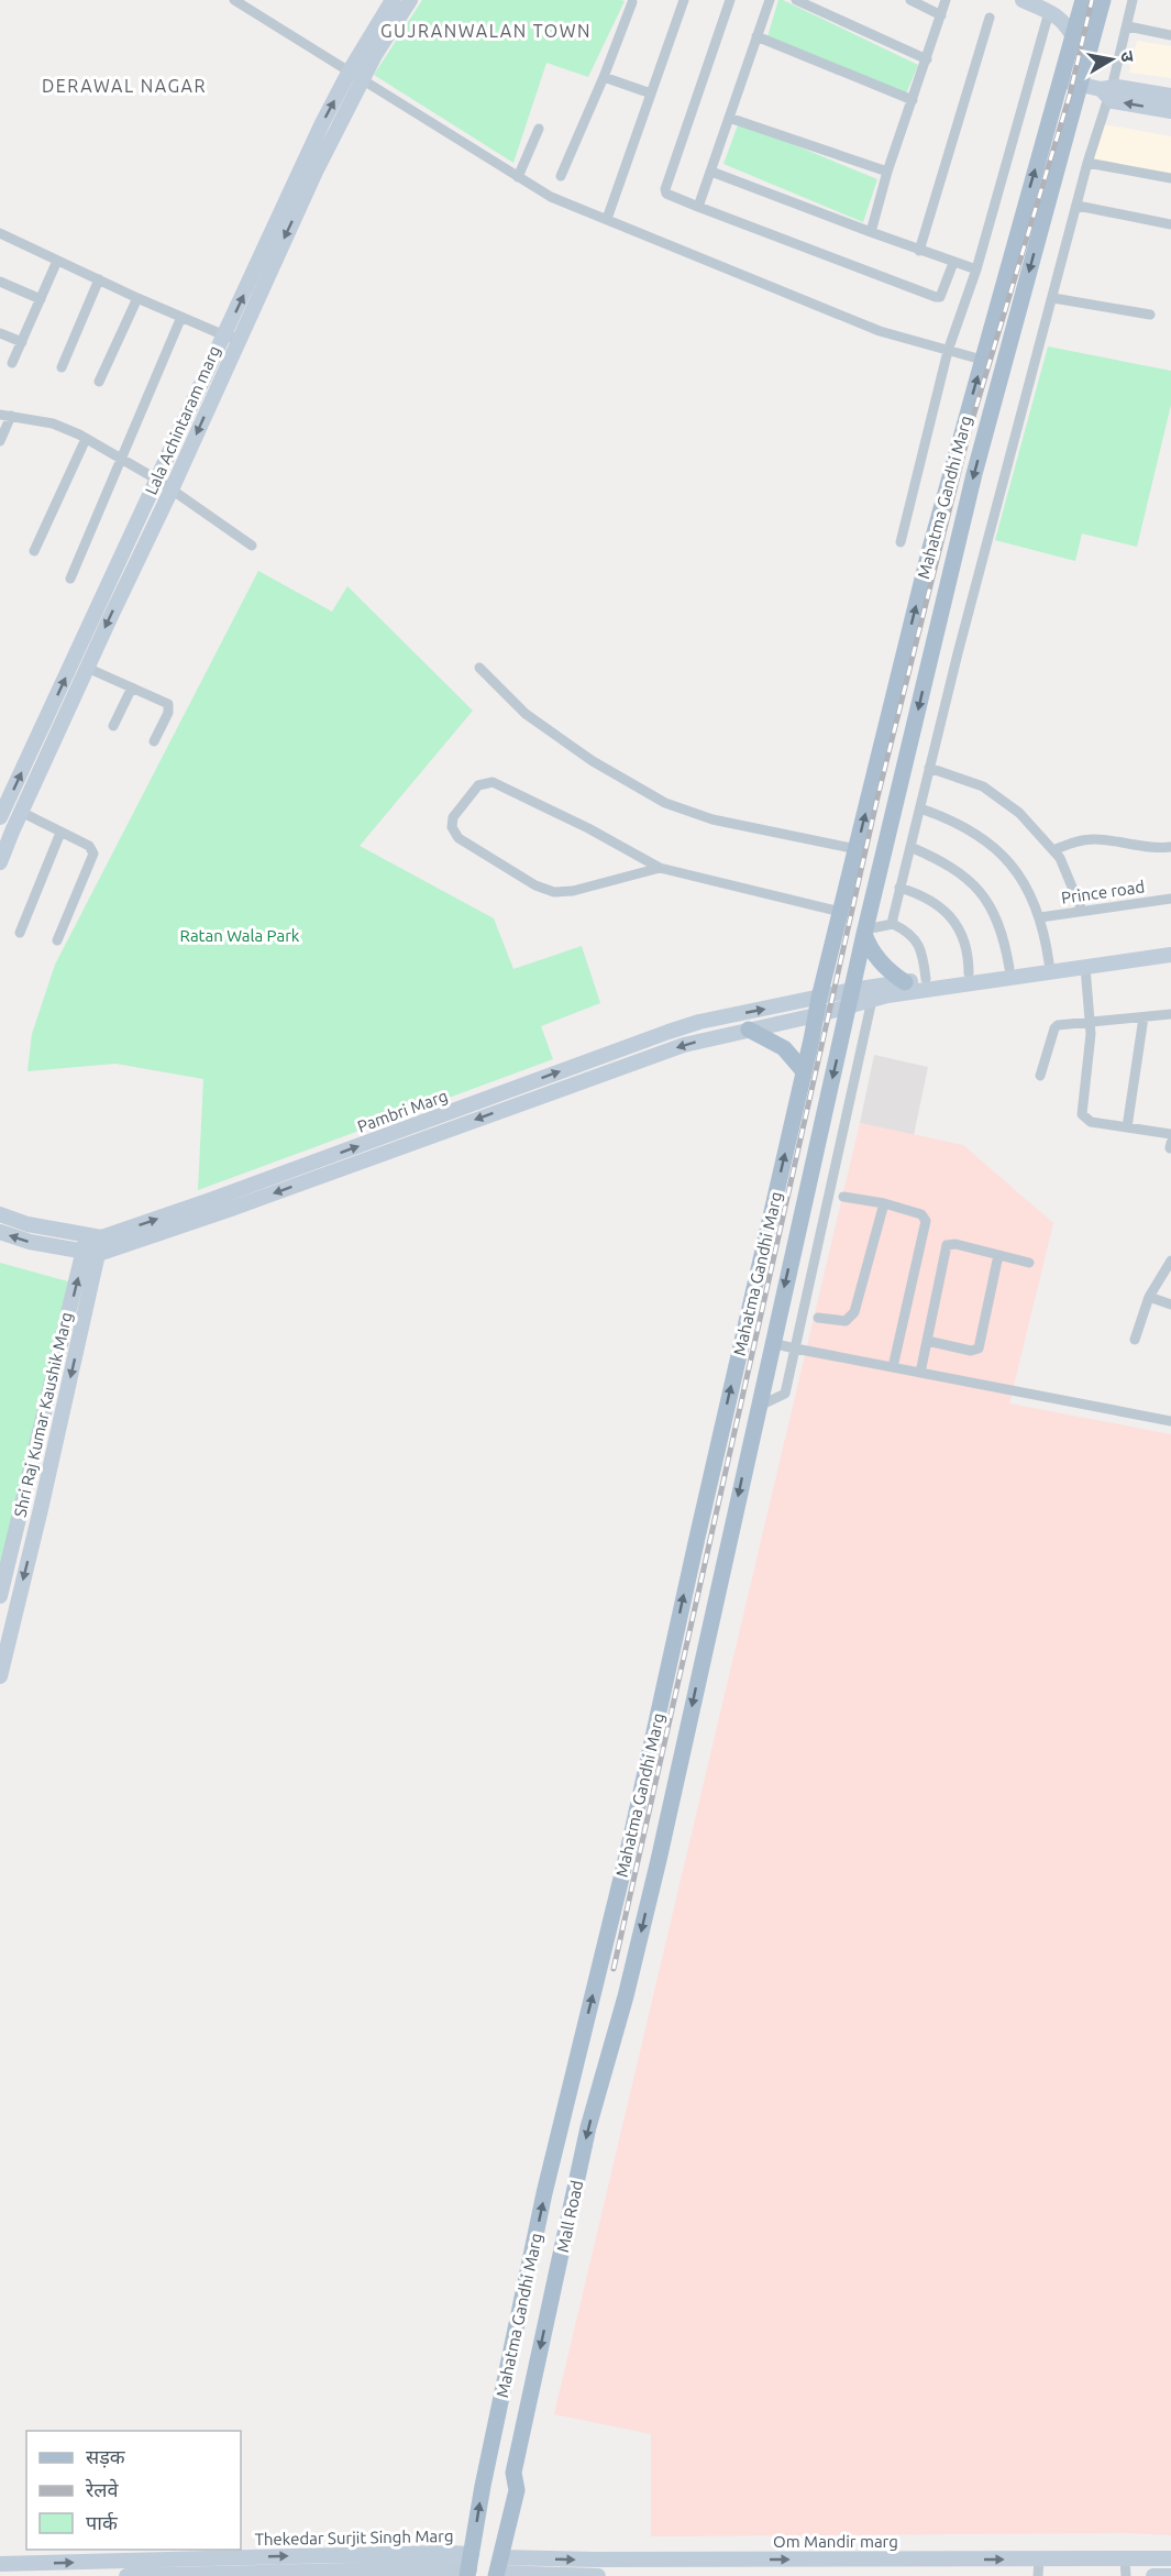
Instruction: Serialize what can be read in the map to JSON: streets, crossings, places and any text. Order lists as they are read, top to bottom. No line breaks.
{"streets":{"main road":["Mahatma Gandhi Marg","Mall Road"],"street":["Lala Achintaram marg","Prince road","Pambri Marg","Shri Raj Kumar Kaushik Marg","Thekedar Surjit Singh Marg","Om Mandir marg"]},"crossings":[["Mahatma Gandhi Marg","Pambri Marg"],["Mahatma Gandhi Marg","Mall Road"],["Mahatma Gandhi Marg","Thekedar Surjit Singh Marg"],["Pambri Marg","Shri Raj Kumar Kaushik Marg"],["Mall Road","Om Mandir marg"]],"one_way":["Mall Road","Om Mandir marg"],"districts":["GUJRANWALAN TOWN","DERAWAL NAGAR"],"parks":["Ratan Wala Park"],"legend":["सड़क","रेलवे","पार्क"],"north":"right"}
